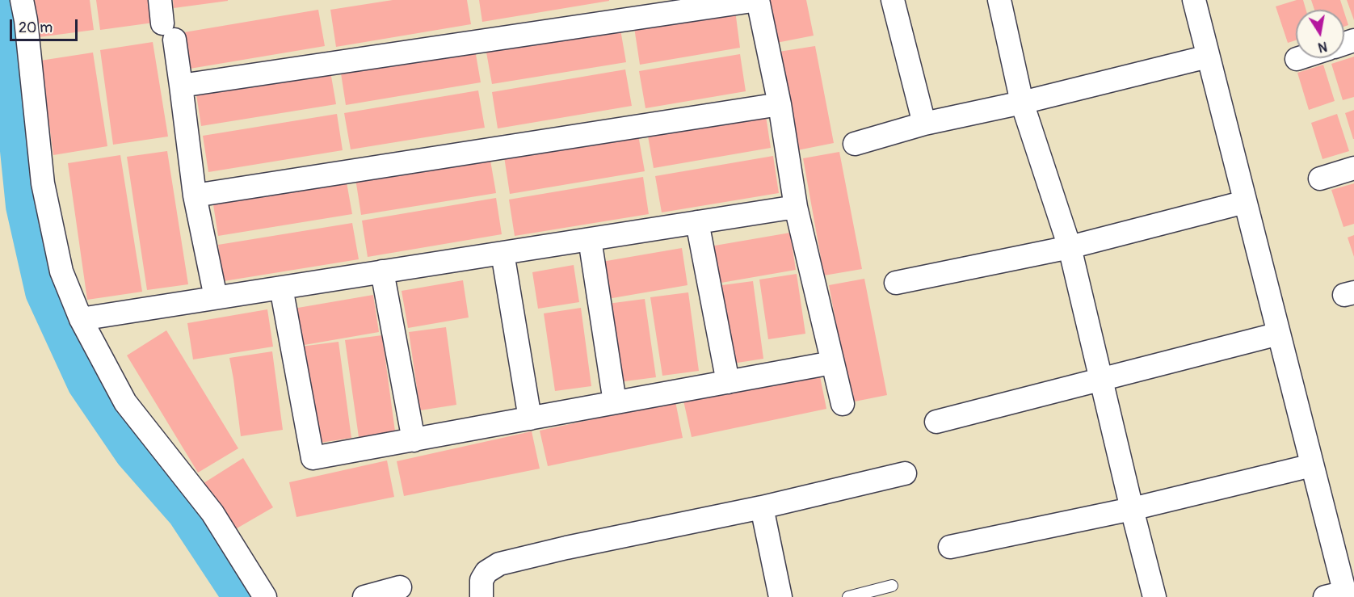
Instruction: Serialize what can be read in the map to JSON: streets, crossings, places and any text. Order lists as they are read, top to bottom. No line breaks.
{"scale_bar":"20 m","north":"bottom"}
